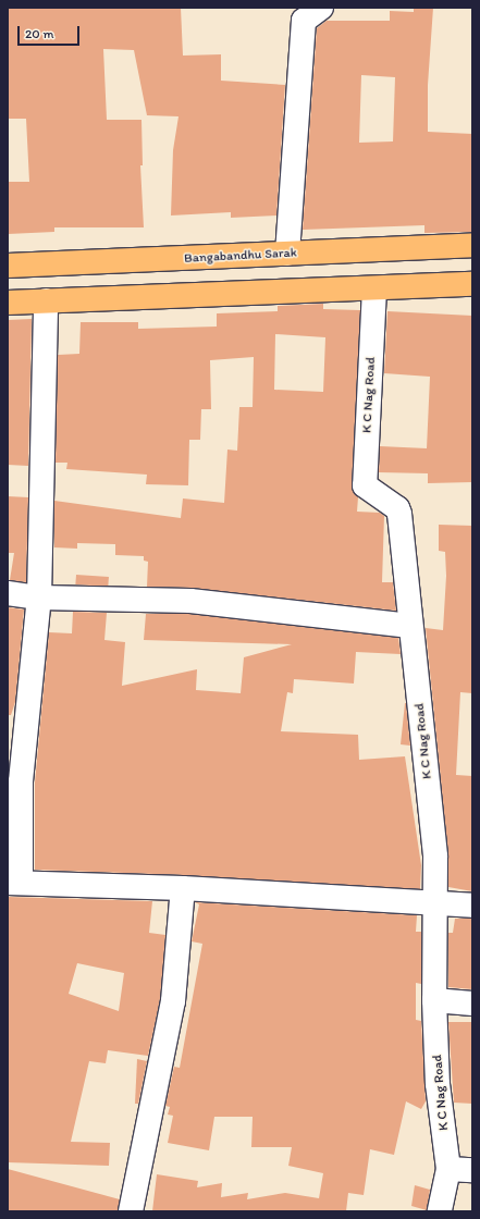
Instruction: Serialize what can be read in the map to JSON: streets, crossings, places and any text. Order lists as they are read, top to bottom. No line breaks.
{"streets":{"main road":["Bangabandhu Sarak"],"street":["K C Nag Road"]},"scale_bar":"20 m"}
